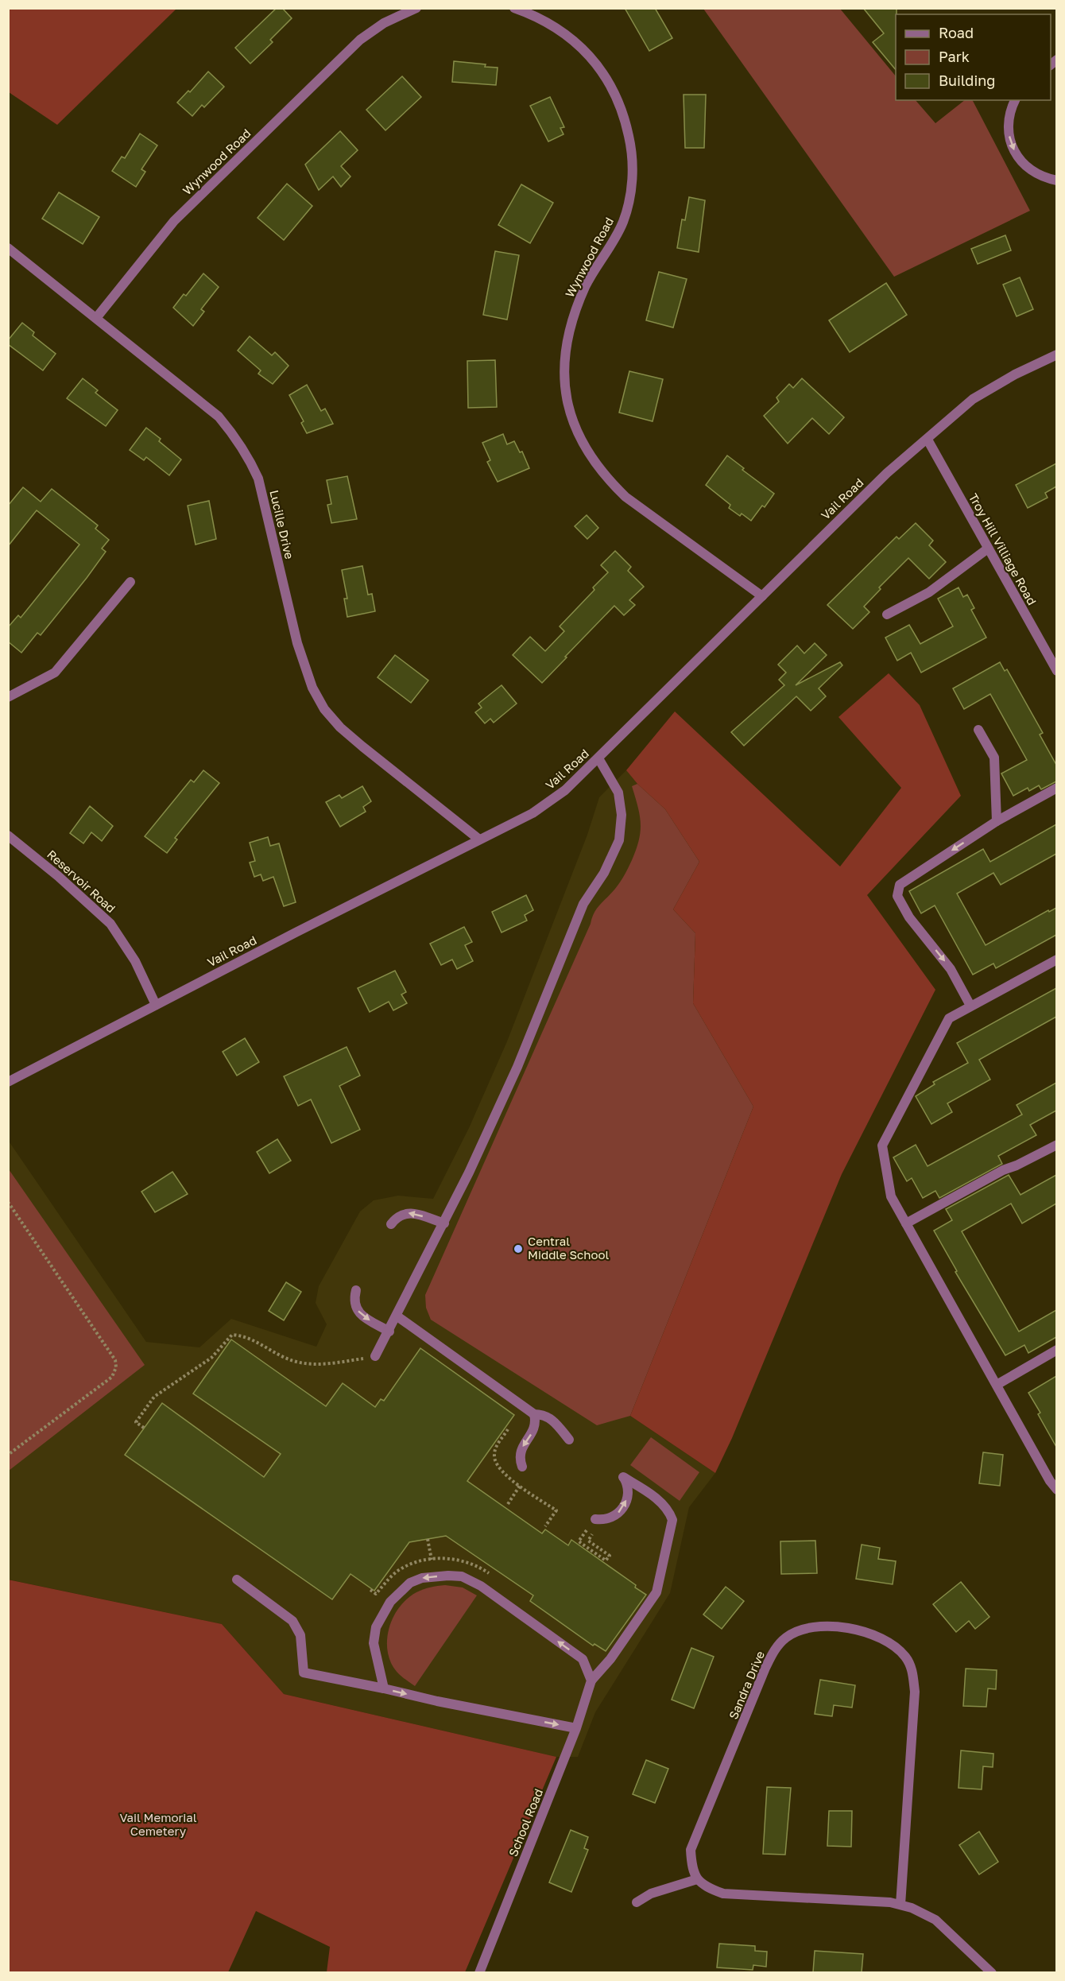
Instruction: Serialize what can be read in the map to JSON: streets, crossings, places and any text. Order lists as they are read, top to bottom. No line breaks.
{"streets":{"street":["Wynwood Road","Vail Road","Lucille Drive","Troy Hill Villiage Road","Reservoir Road","Sandra Drive","School Road"]},"crossings":[["Wynwood Road","Vail Road"],["Wynwood Road","Lucille Drive"],["Vail Road","Lucille Drive"],["Vail Road","Troy Hill Villiage Road"],["Vail Road","Reservoir Road"]],"parks":["Vail Memorial Cemetery"],"places":["Central Middle School"],"legend":["Road","Park","Building"]}
